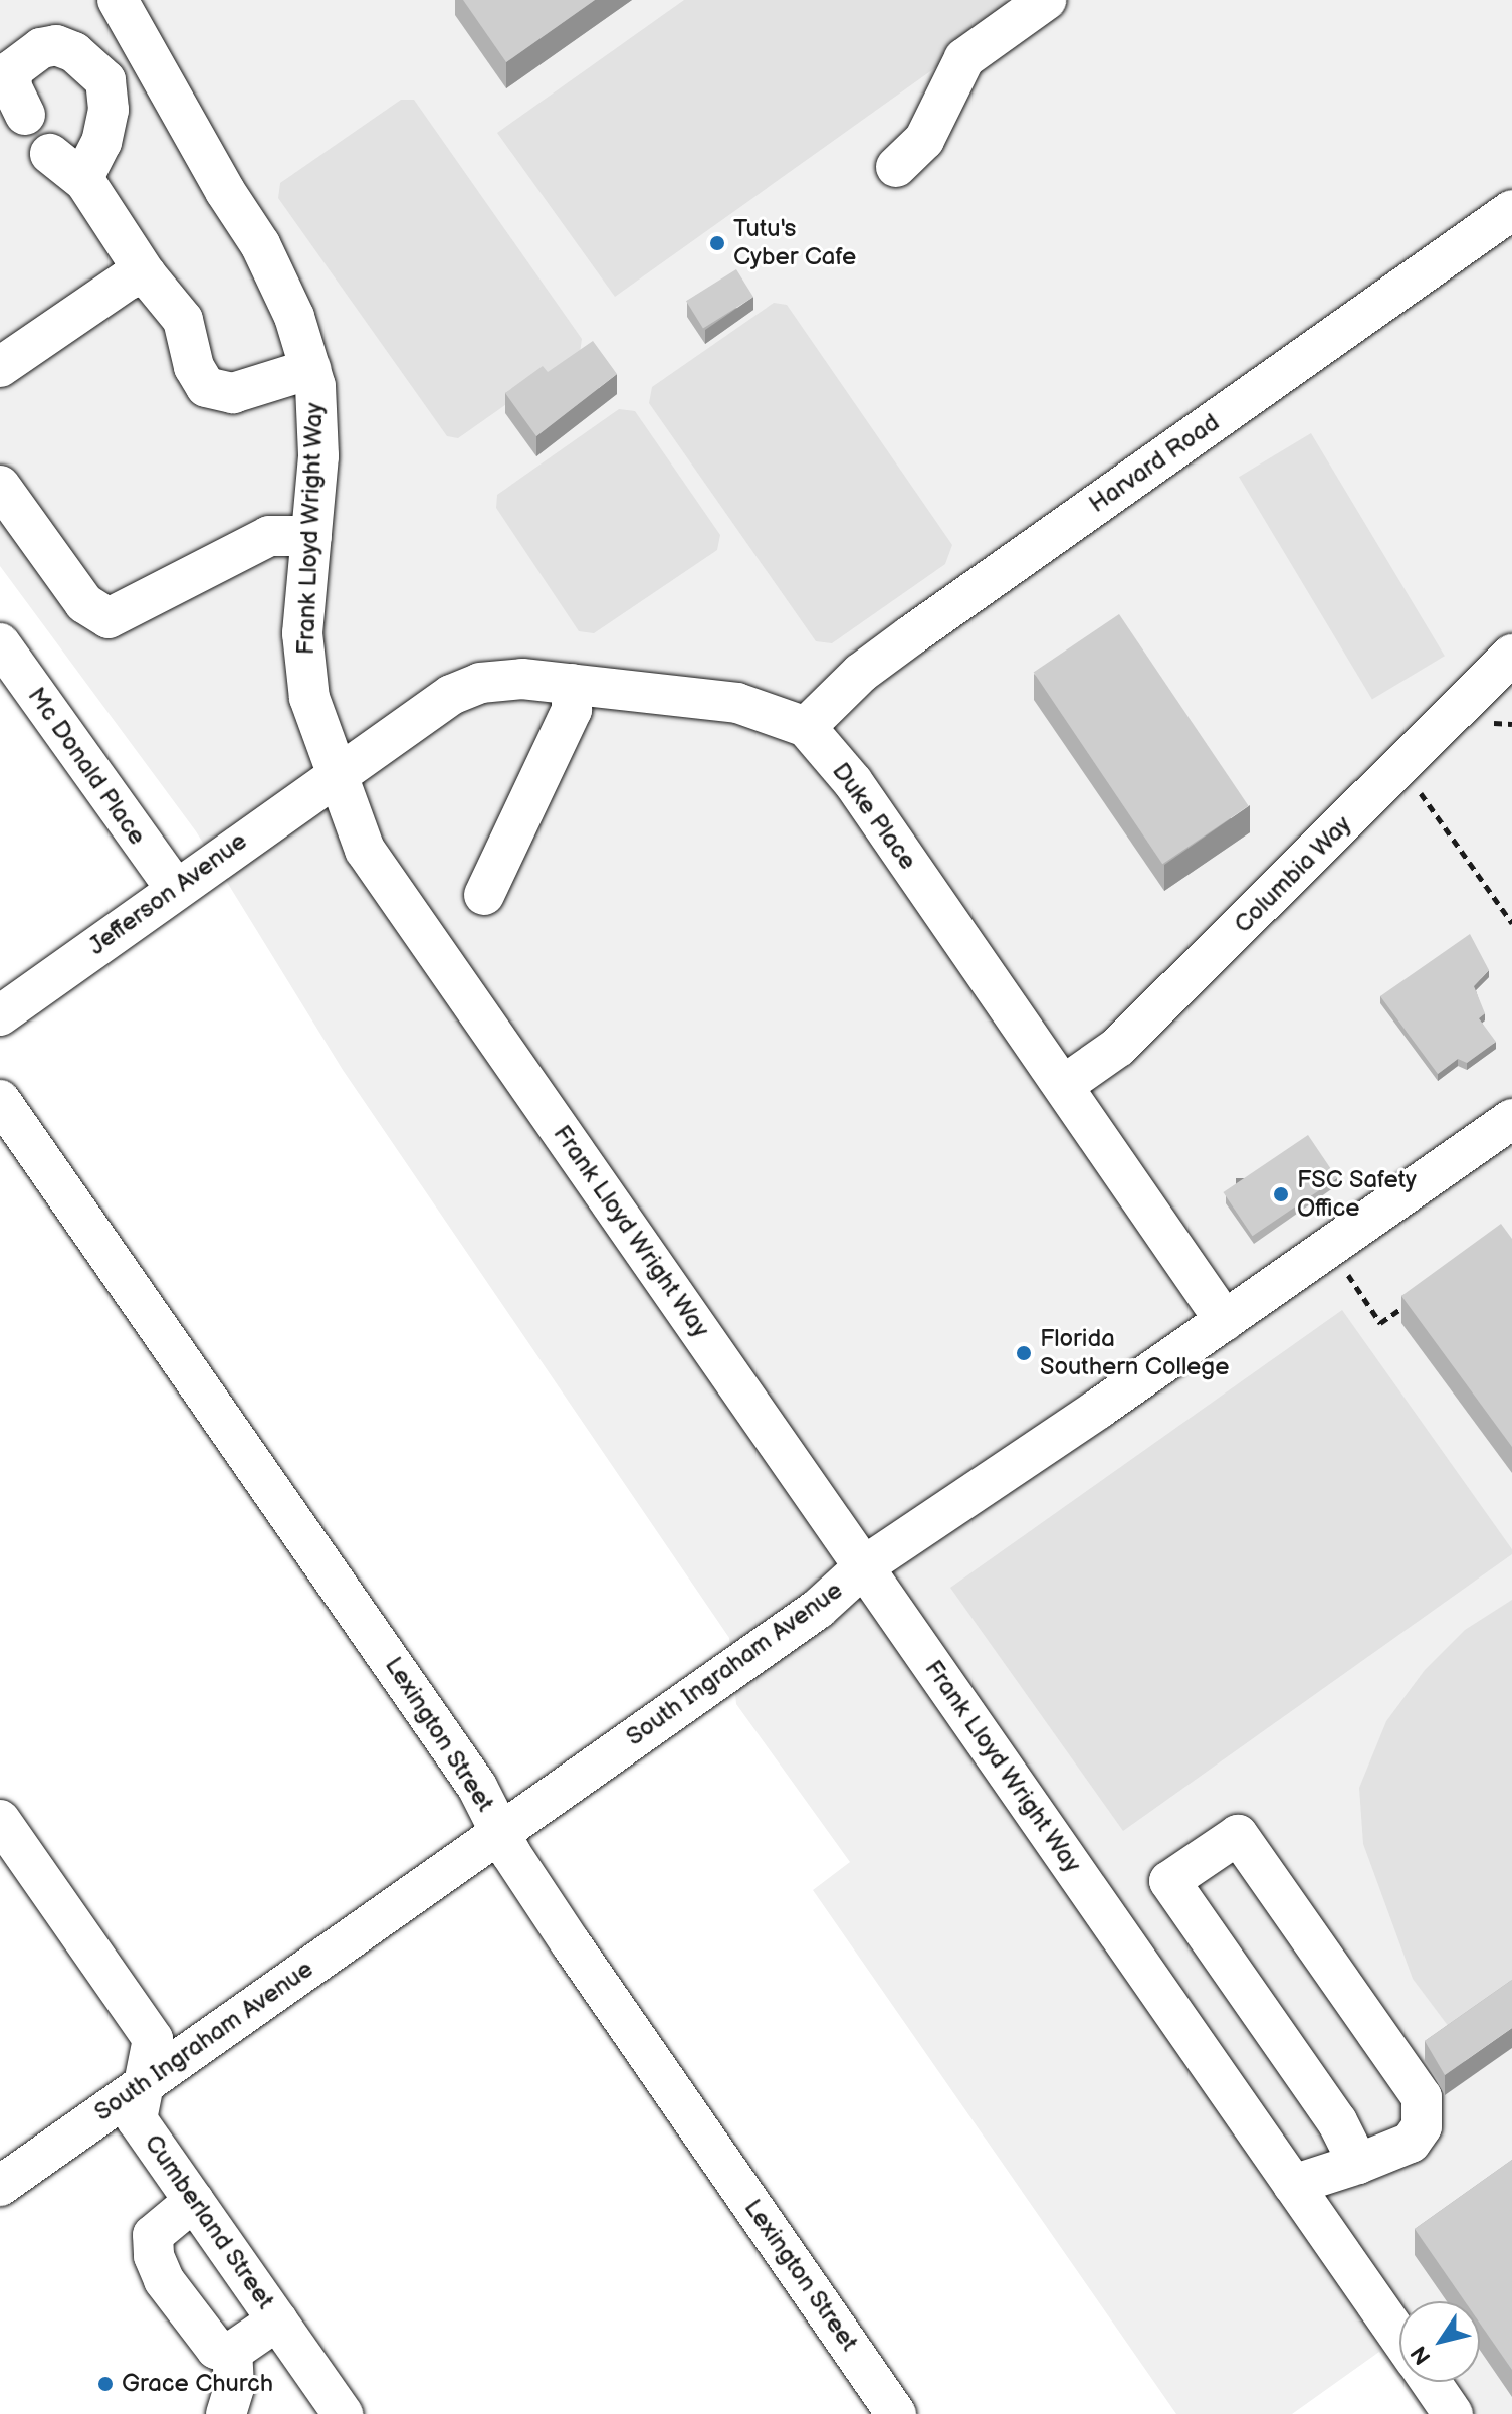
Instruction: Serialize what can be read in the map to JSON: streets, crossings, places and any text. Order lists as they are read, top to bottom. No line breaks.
{"streets":{"street":["Harvard Road","Frank Lloyd Wright Way","Mc Donald Place","Duke Place","Columbia Way","Jefferson Avenue","South Ingraham Avenue","Lexington Street","Cumberland Street"]},"crossings":[["Harvard Road","Duke Place"],["Frank Lloyd Wright Way","Jefferson Avenue"],["Frank Lloyd Wright Way","South Ingraham Avenue"],["Mc Donald Place","Jefferson Avenue"],["Duke Place","Columbia Way"],["Duke Place","South Ingraham Avenue"],["South Ingraham Avenue","Lexington Street"],["South Ingraham Avenue","Cumberland Street"]],"places":["Tutu's Cyber Cafe","FSC Safety Office","Florida Southern College","Grace Church"],"north":"bottom left"}
